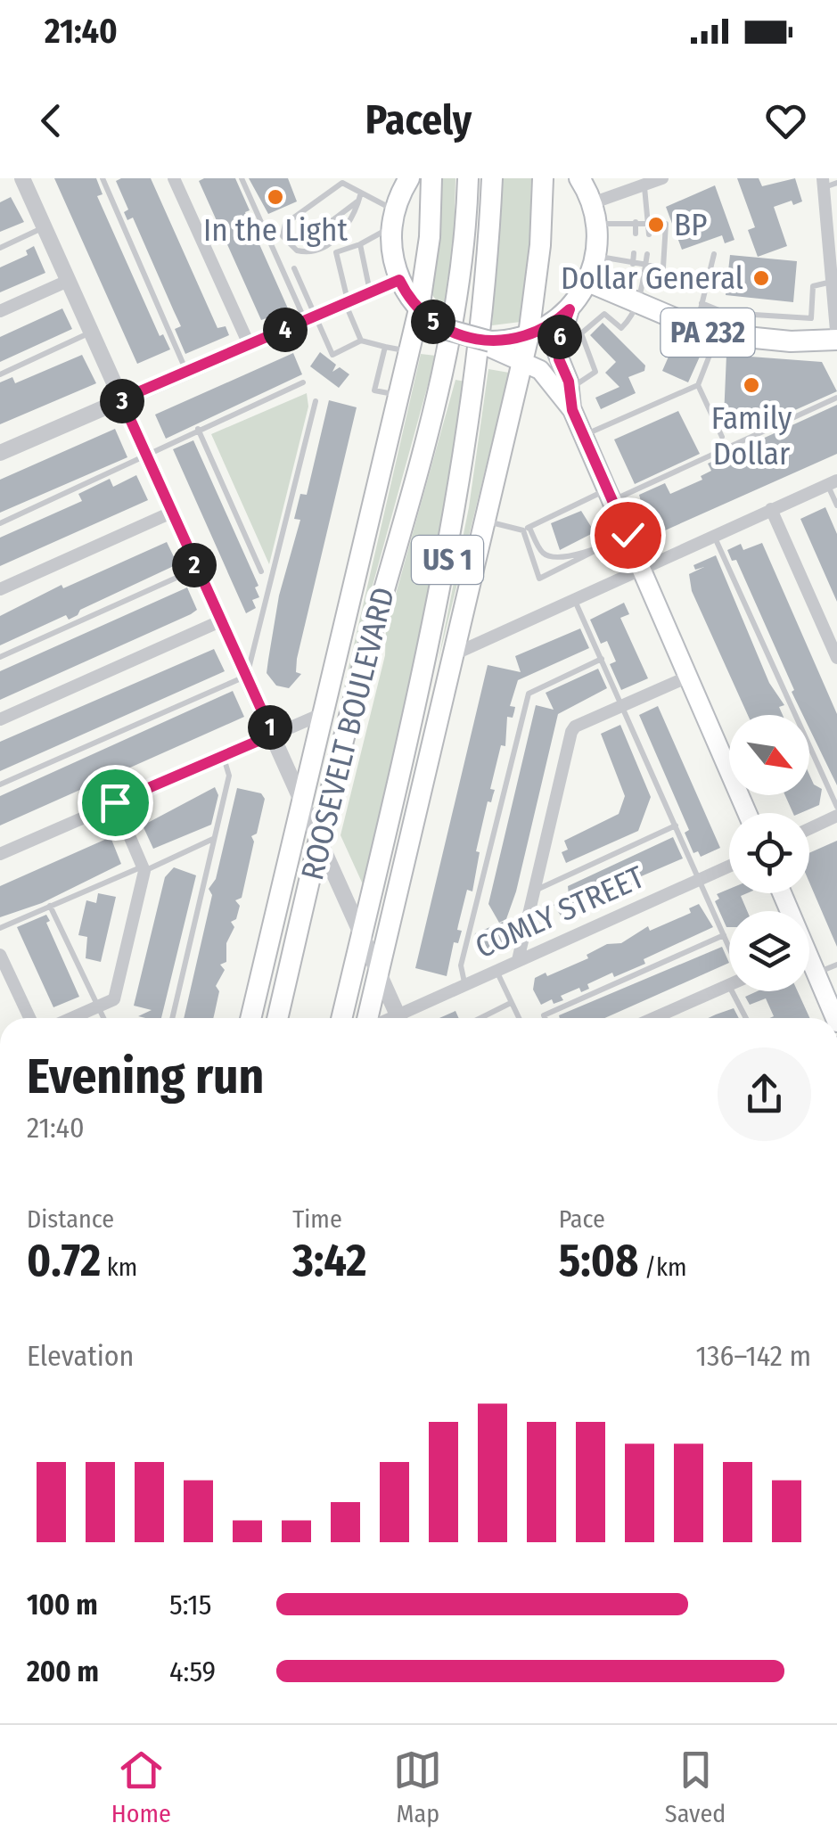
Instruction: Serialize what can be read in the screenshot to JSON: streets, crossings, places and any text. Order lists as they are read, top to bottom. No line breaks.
{"streets":{"main road":["PA 232","US 1","ROOSEVELT BOULEVARD"],"street":["COMLY STREET"]},"places":["In the Light","BP","Dollar General","Family Dollar"],"north":"bottom right","page":{"status":"21:40","header":"Pacely","pins":["5","4","6","3","2","1"],"heading":["Evening run","21:40"],"stats":[["Distance","0.72 km"],["Time","3:42"],["Pace","5:08 /km"]],"chart":["Elevation","136–142 m"],"list":[{"name":"100 m","note":"5:15"},{"name":"200 m","note":"4:59"}],"tabs":["Home","Map","Saved"]}}
